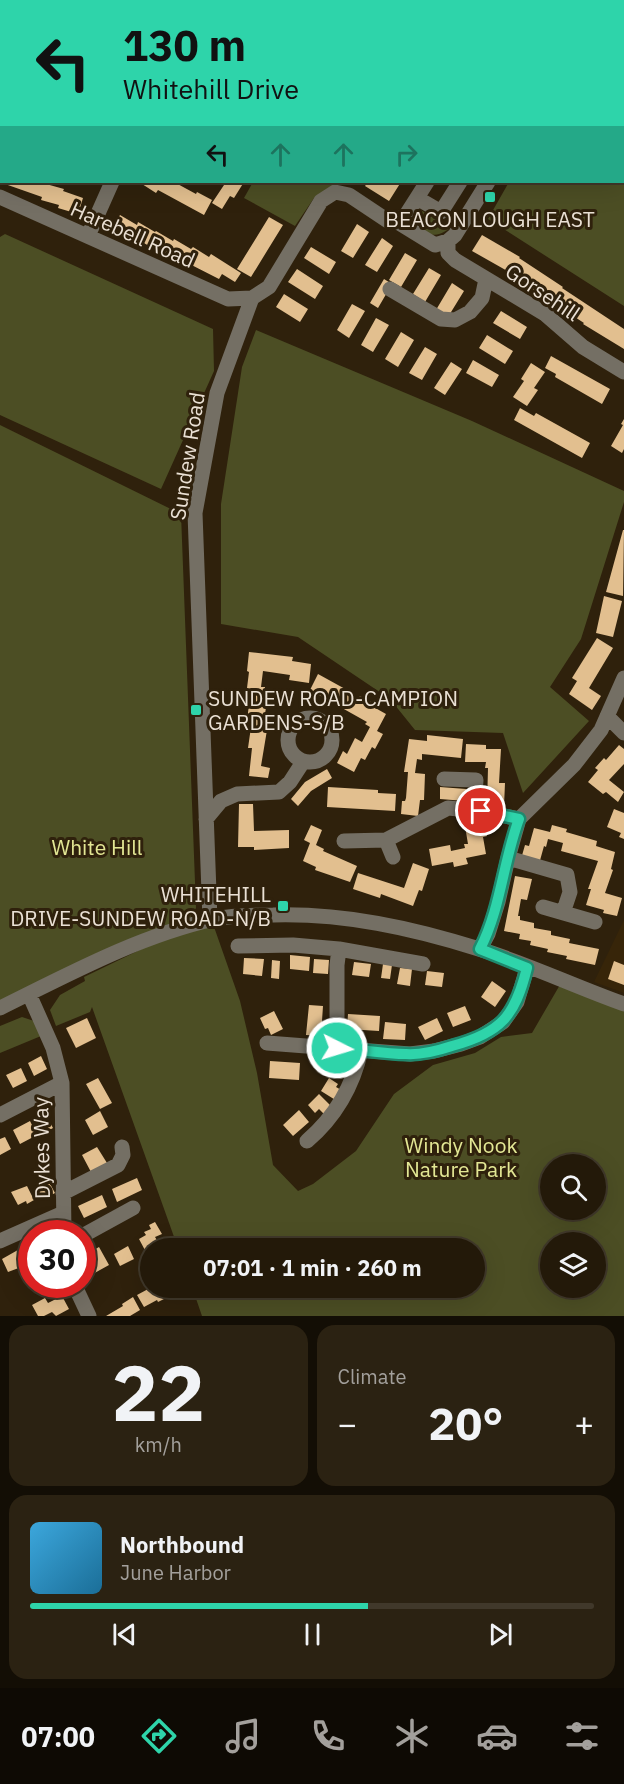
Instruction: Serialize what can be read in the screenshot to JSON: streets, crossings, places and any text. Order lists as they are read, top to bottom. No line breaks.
{"streets":{"street":["Harebell Road","Gorsehill","Sundew Road","Dykes Way"]},"crossings":[["Harebell Road","Sundew Road"]],"parks":["White Hill","Windy Nook Nature Park"],"places":{"transit":["BEACON LOUGH EAST","SUNDEW ROAD-CAMPION GARDENS-S/B","WHITEHILL DRIVE-SUNDEW ROAD-N/B"]},"page":{"turn":["130 m","Whitehill Drive"],"limit":"30","trip":"07:01 · 1 min · 260 m","tile":[["22","km/h"],"Climate"],"heat":["−","20°","+"],"song":["Northbound","June Harbor"],"tabs":"07:00"}}
